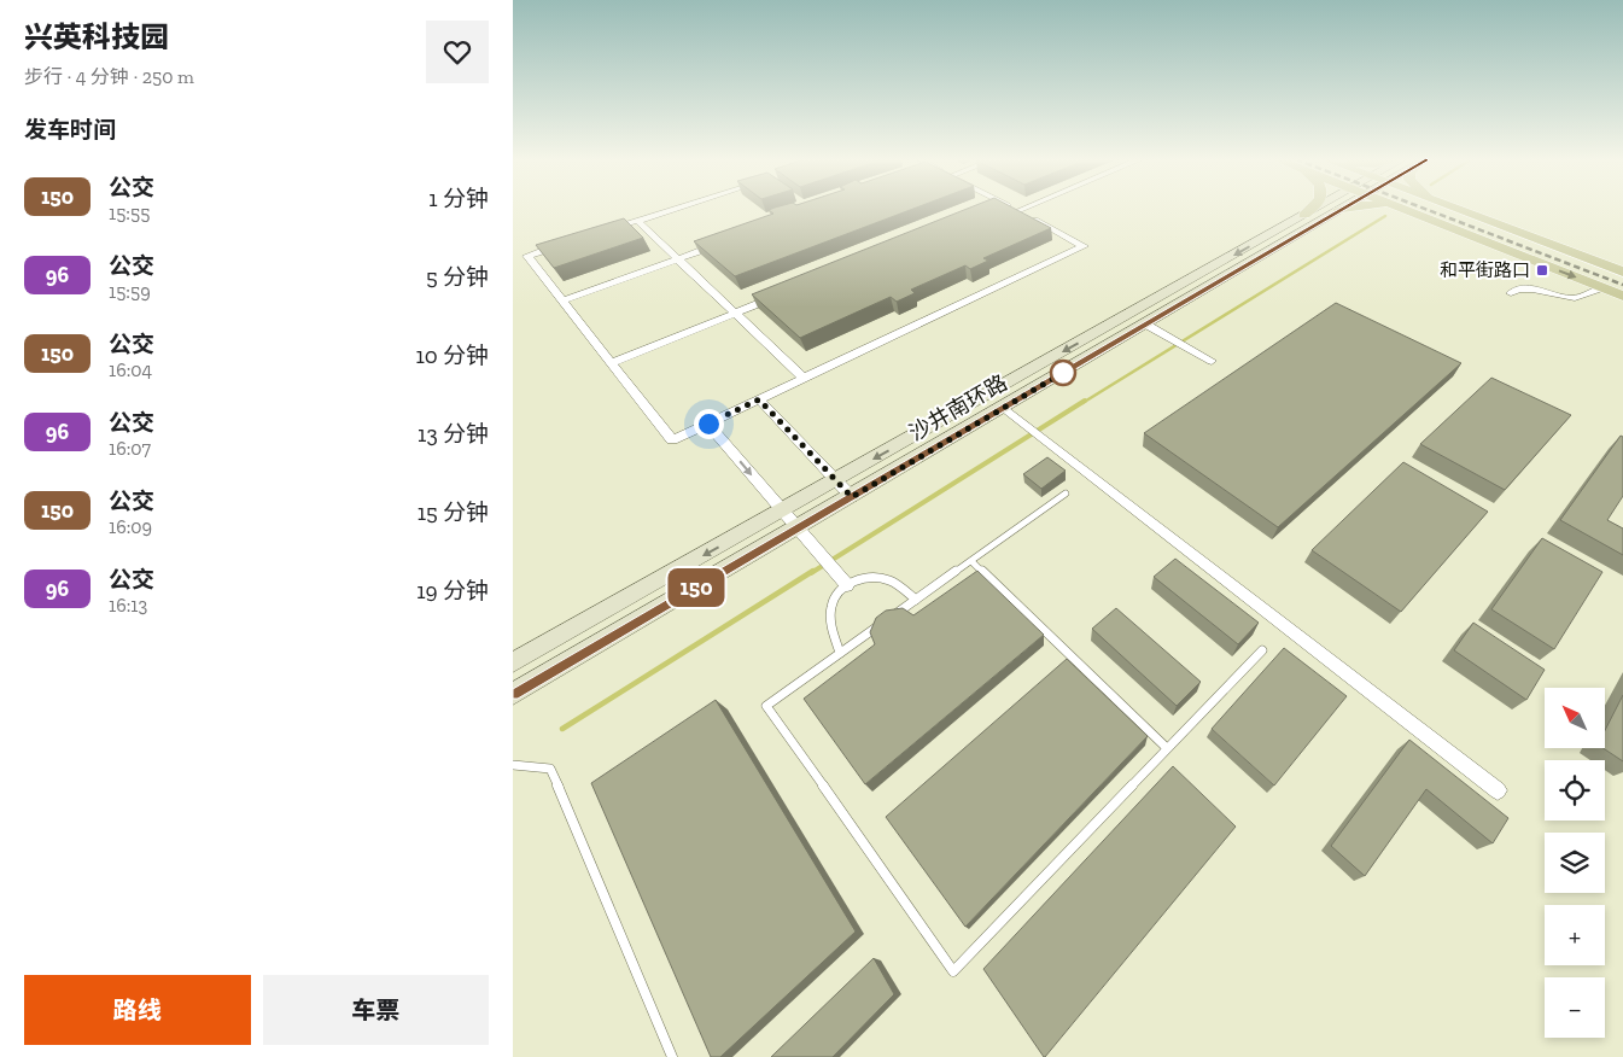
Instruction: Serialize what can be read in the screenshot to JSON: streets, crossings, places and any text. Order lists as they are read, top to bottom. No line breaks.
{"streets":{"main road":["沙井南环路"]},"places":{"transit":["和平街路口"]},"lines":["bus line 150"],"north":"top left","page":{"heading":[["兴英科技园","步行 · 4 分钟 · 250 m"],"发车时间"],"on_map":"150","list":[{"mark":"150","name":"公交","note":"15:55","value":"1 分钟"},{"mark":"96","name":"公交","note":"15:59","value":"5 分钟"},{"mark":"150","name":"公交","note":"16:04","value":"10 分钟"},{"mark":"96","name":"公交","note":"16:07","value":"13 分钟"},{"mark":"150","name":"公交","note":"16:09","value":"15 分钟"},{"mark":"96","name":"公交","note":"16:13","value":"19 分钟"}],"map_buttons":["+","−"],"buttons":["路线","车票"]}}
